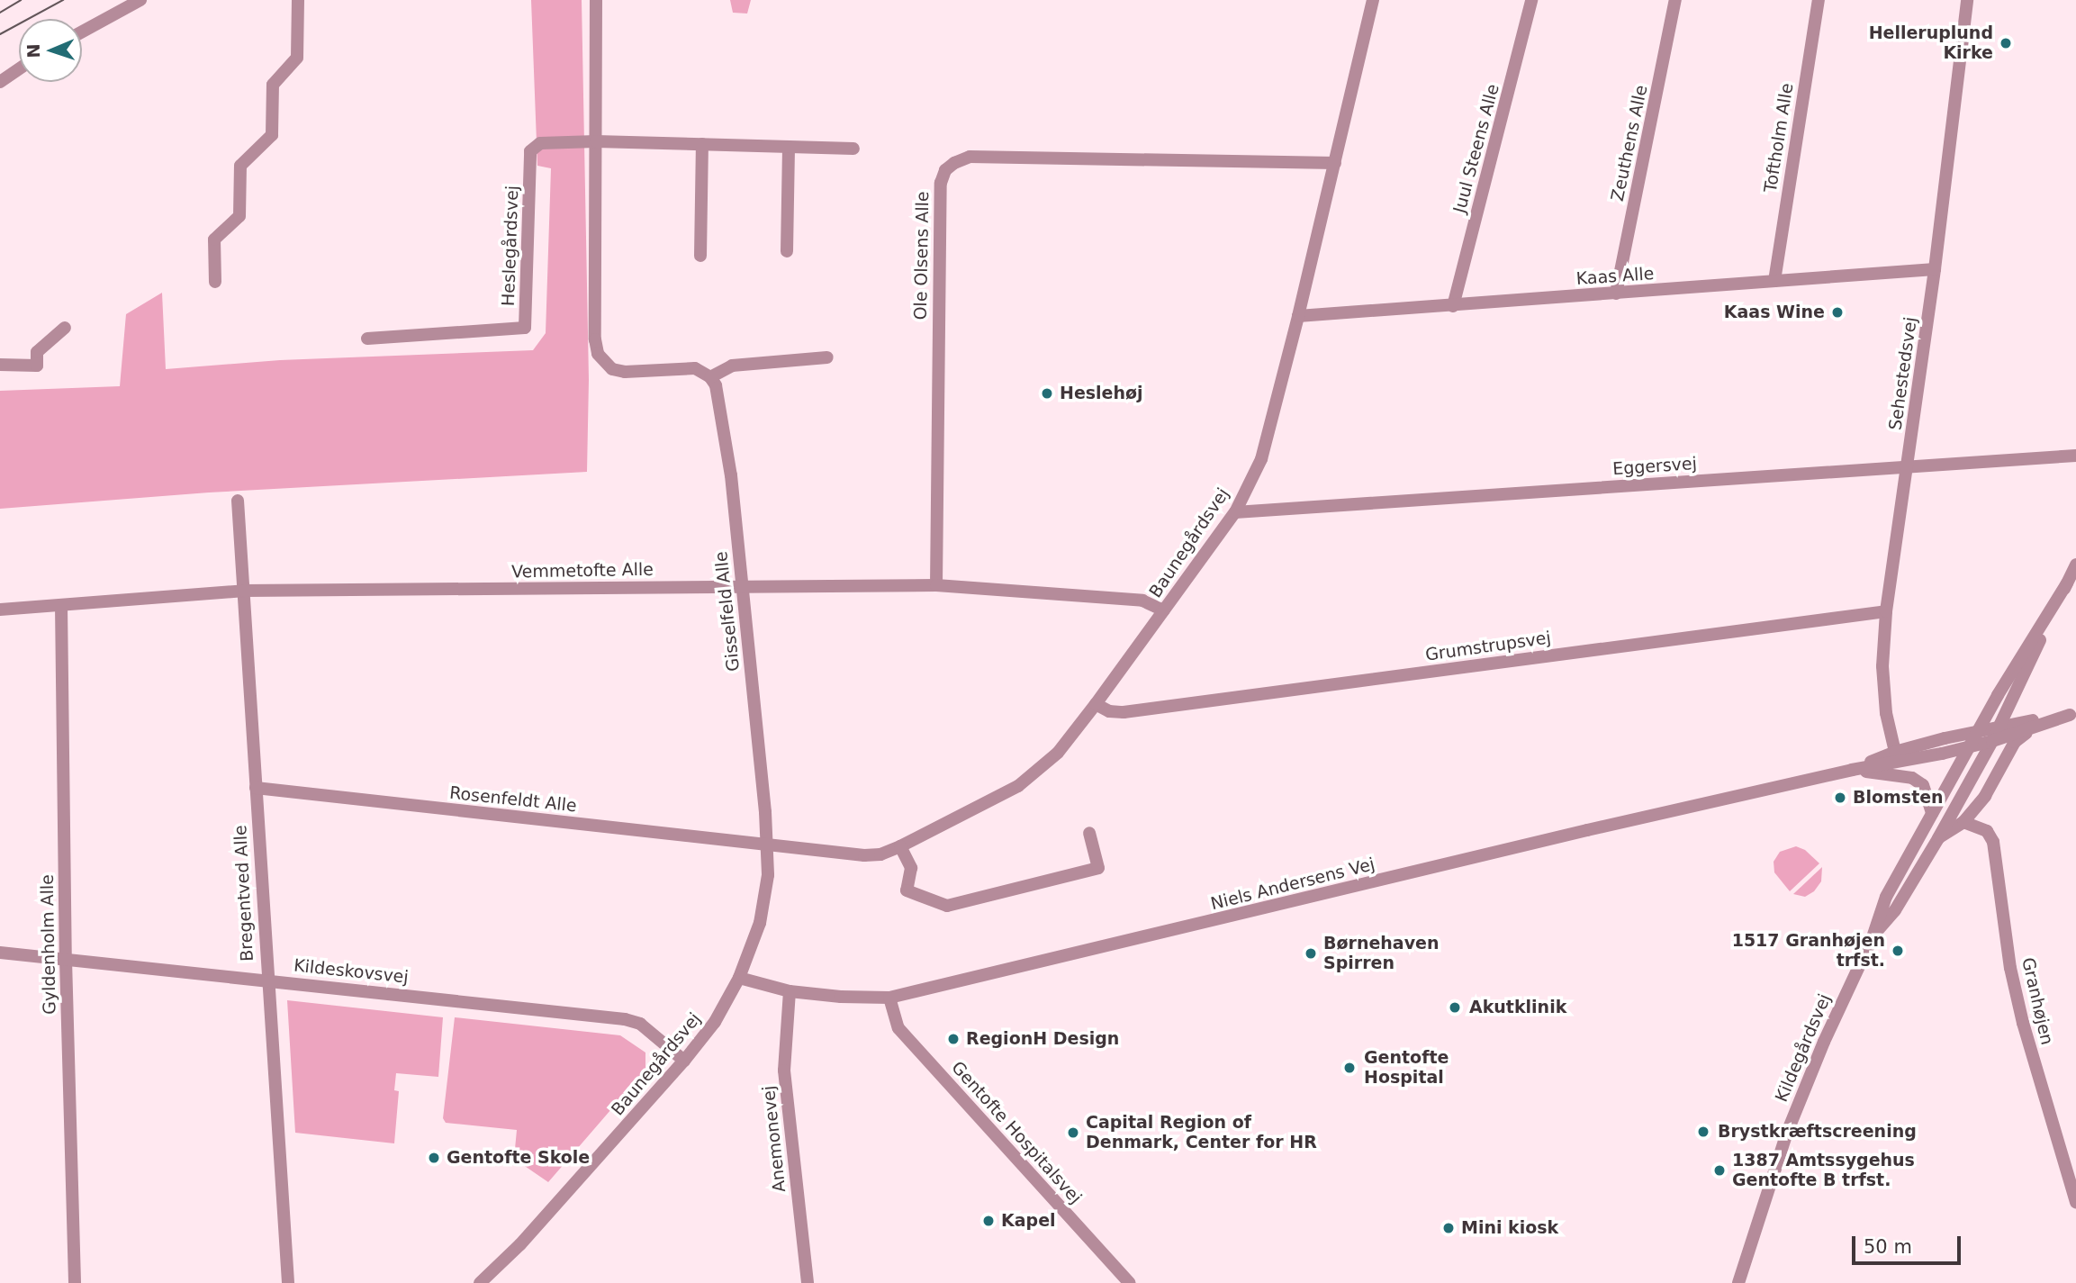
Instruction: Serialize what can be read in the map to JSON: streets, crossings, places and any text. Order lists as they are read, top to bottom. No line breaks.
{"streets":{"street":["Toftholm Alle","Zeuthens Alle","Juul Steens Alle","Heslegårdsvej","Ole Olsens Alle","Kaas Alle","Sehestedsvej","Eggersvej","Baunegårdsvej","Vemmetofte Alle","Gisselfeld Alle","Grumstrupsvej","Rosenfeldt Alle","Niels Andersens Vej","Bregentved Alle","Gyldenholm Alle","Kildeskovsvej","Granhøjen","Kildegårdsvej","Gentofte Hospitalsvej","Anemonevej"]},"crossings":[["Toftholm Alle","Kaas Alle"],["Zeuthens Alle","Kaas Alle"],["Juul Steens Alle","Kaas Alle"],["Ole Olsens Alle","Baunegårdsvej"],["Ole Olsens Alle","Vemmetofte Alle"],["Kaas Alle","Sehestedsvej"],["Kaas Alle","Baunegårdsvej"],["Sehestedsvej","Eggersvej"],["Sehestedsvej","Grumstrupsvej"],["Sehestedsvej","Niels Andersens Vej"],["Eggersvej","Baunegårdsvej"],["Baunegårdsvej","Vemmetofte Alle"],["Baunegårdsvej","Gisselfeld Alle"],["Baunegårdsvej","Grumstrupsvej"],["Baunegårdsvej","Rosenfeldt Alle"],["Baunegårdsvej","Niels Andersens Vej"],["Baunegårdsvej","Kildeskovsvej"],["Vemmetofte Alle","Gisselfeld Alle"],["Vemmetofte Alle","Bregentved Alle"],["Vemmetofte Alle","Gyldenholm Alle"],["Gisselfeld Alle","Rosenfeldt Alle"],["Rosenfeldt Alle","Bregentved Alle"],["Niels Andersens Vej","Kildegårdsvej"],["Niels Andersens Vej","Gentofte Hospitalsvej"],["Niels Andersens Vej","Anemonevej"],["Bregentved Alle","Kildeskovsvej"],["Gyldenholm Alle","Kildeskovsvej"],["Granhøjen","Kildegårdsvej"]],"places":["Helleruplund Kirke","Kaas Wine","Heslehøj","Blomsten","1517 Granhøjen trfst.","Børnehaven Spirren","Akutklinik","RegionH Design","Gentofte Hospital","Brystkræftscreening","Capital Region of Denmark, Center for HR","Gentofte Skole","1387 Amtssygehus Gentofte B trfst.","Kapel","Mini kiosk"],"scale_bar":"50 m","north":"left"}
